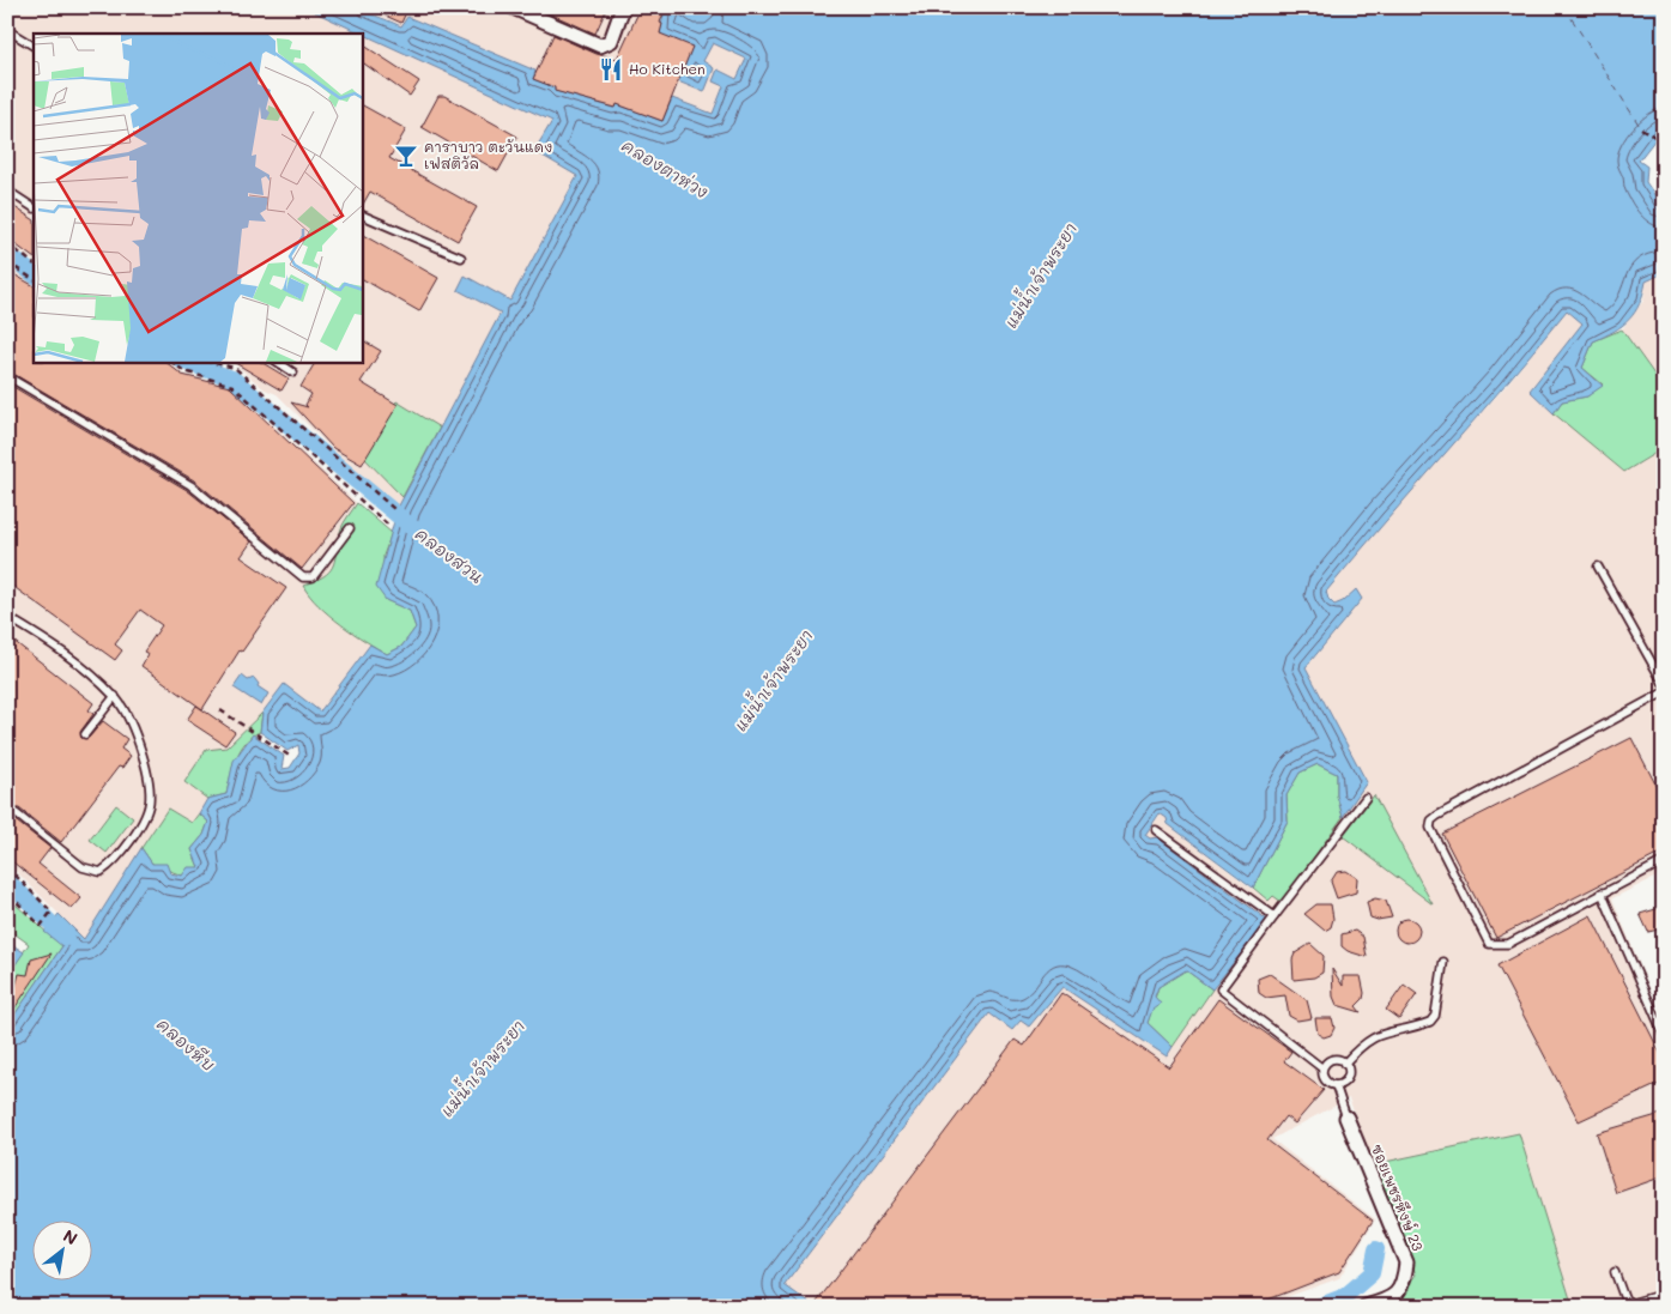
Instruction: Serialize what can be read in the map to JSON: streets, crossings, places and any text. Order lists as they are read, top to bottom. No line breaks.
{"streets":{"street":["ซอยเพชรหึงษ์ 23"]},"water":["คลองตาห่วง","แม่น้ำเจ้าพระยา","คลองสวน","คลองหีบ"],"places":{"restaurant":["Ho Kitchen"],"bar":["คาราบาว ตะวันแดง เฟสติวัล"]},"north":"top right"}
